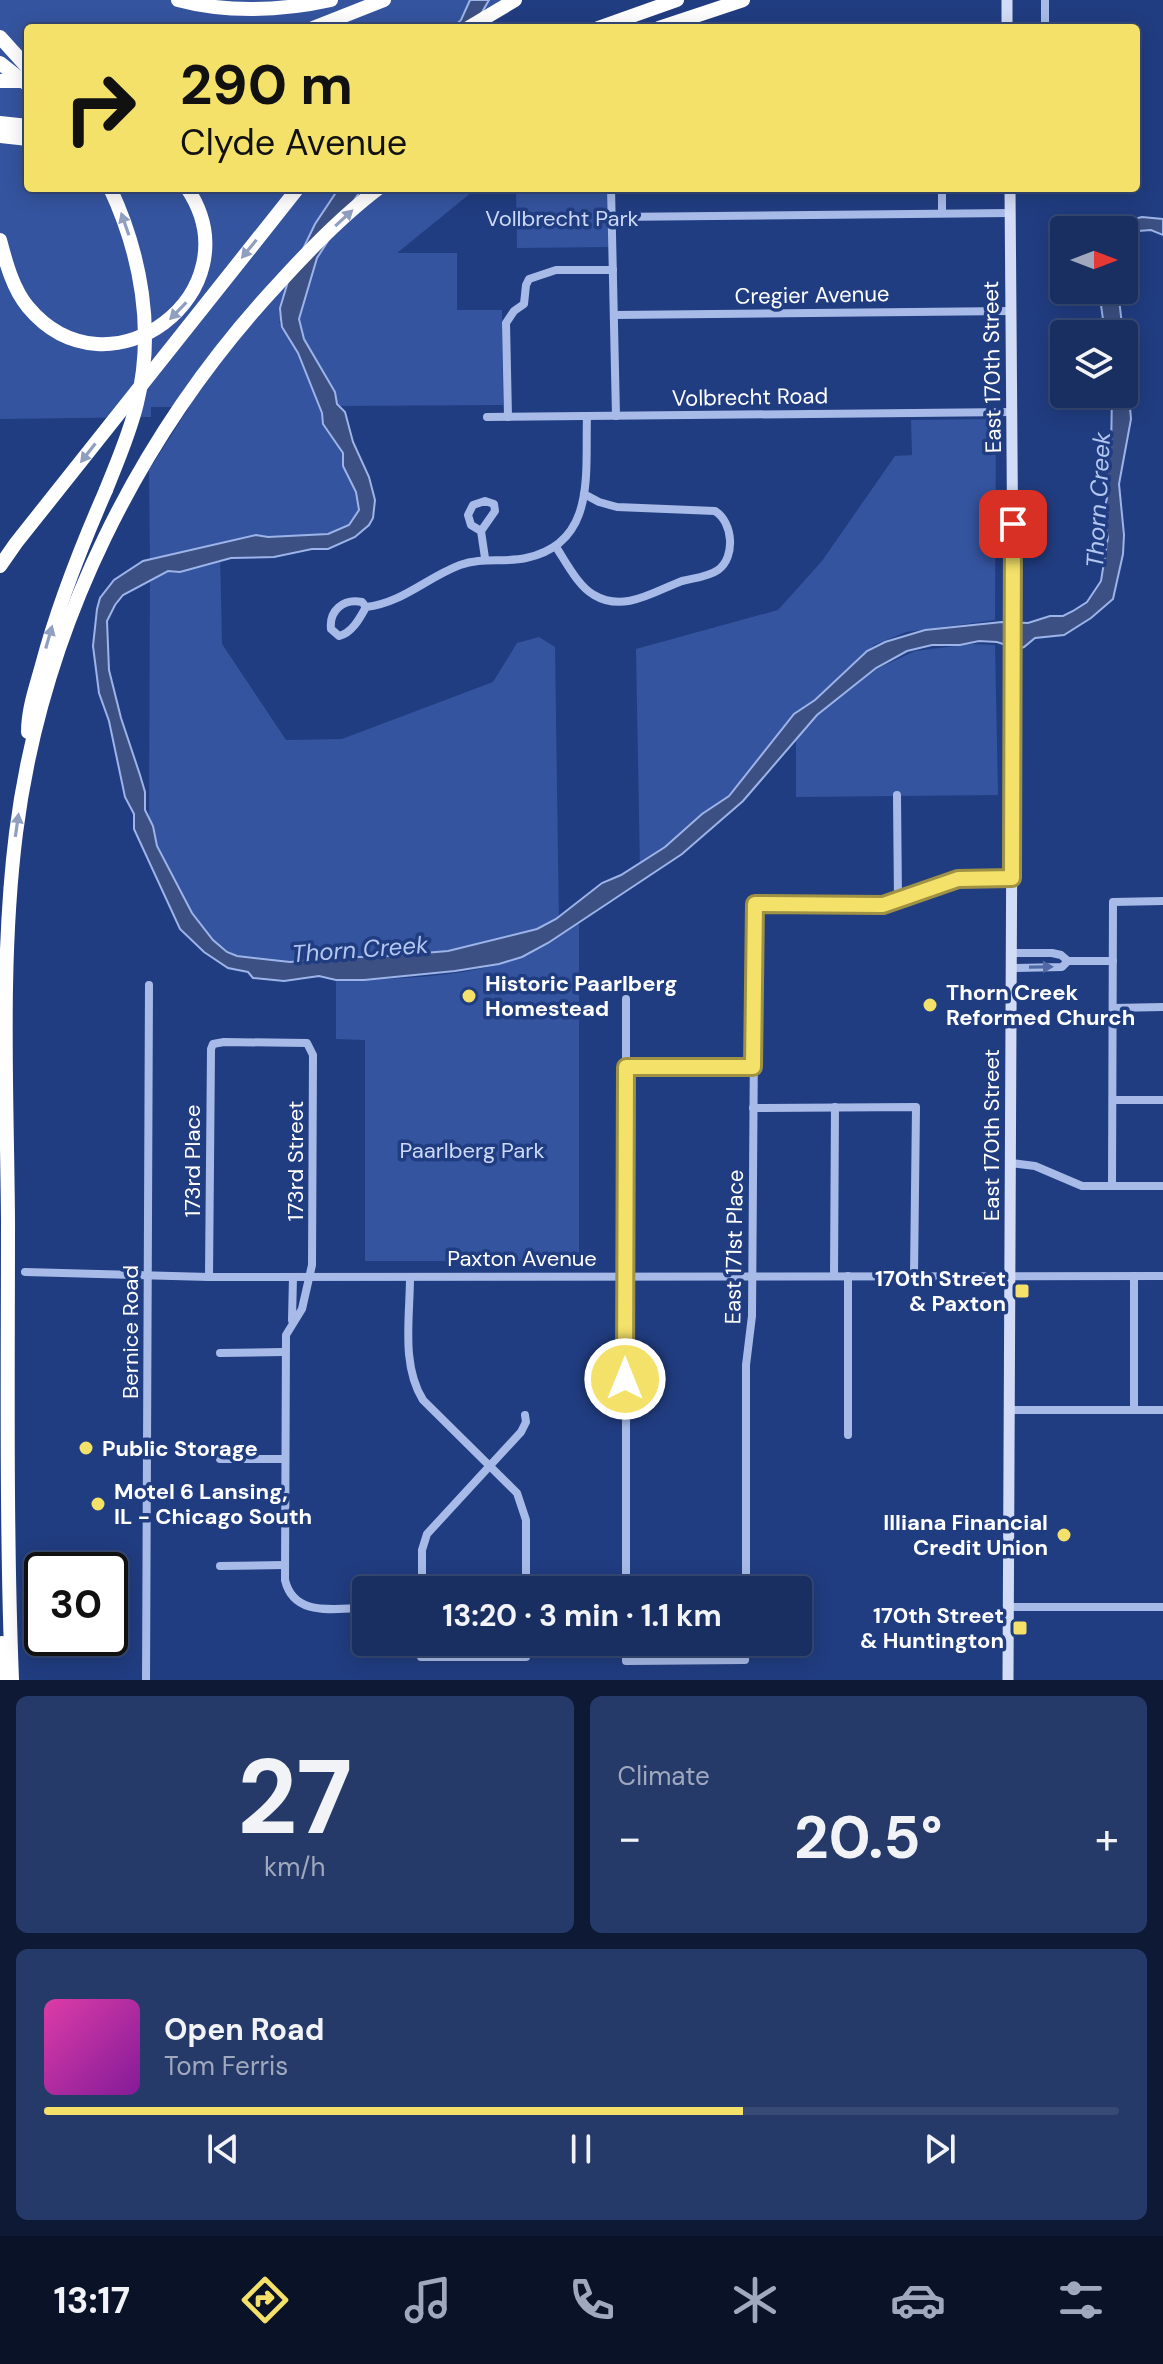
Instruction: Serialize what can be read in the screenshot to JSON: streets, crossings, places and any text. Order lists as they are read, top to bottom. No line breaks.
{"streets":{"street":["Cregier Avenue","East 170th Street","Volbrecht Road","173rd Place","173rd Street","East 171st Place","Paxton Avenue","Bernice Road"]},"crossings":[["Cregier Avenue","East 170th Street"],["East 170th Street","Volbrecht Road"],["East 170th Street","Paxton Avenue"],["173rd Place","173rd Street"],["173rd Place","Paxton Avenue"],["173rd Street","Paxton Avenue"],["East 171st Place","Paxton Avenue"],["Paxton Avenue","Bernice Road"]],"water":["Thorn Creek"],"parks":["Vollbrecht Park","Paarlberg Park"],"places":{"other":["Historic Paarlberg Homestead","Thorn Creek Reformed Church","Public Storage","Motel 6 Lansing, IL - Chicago South","Illiana Financial Credit Union"],"transit":["170th Street & Paxton","170th Street & Huntington"]},"north":"right","page":{"turn":["290 m","Clyde Avenue"],"limit":"30","trip":"13:20 · 3 min · 1.1 km","tile":[["27","km/h"],"Climate"],"heat":["−","20.5°","+"],"song":["Open Road","Tom Ferris"],"tabs":"13:17"}}
